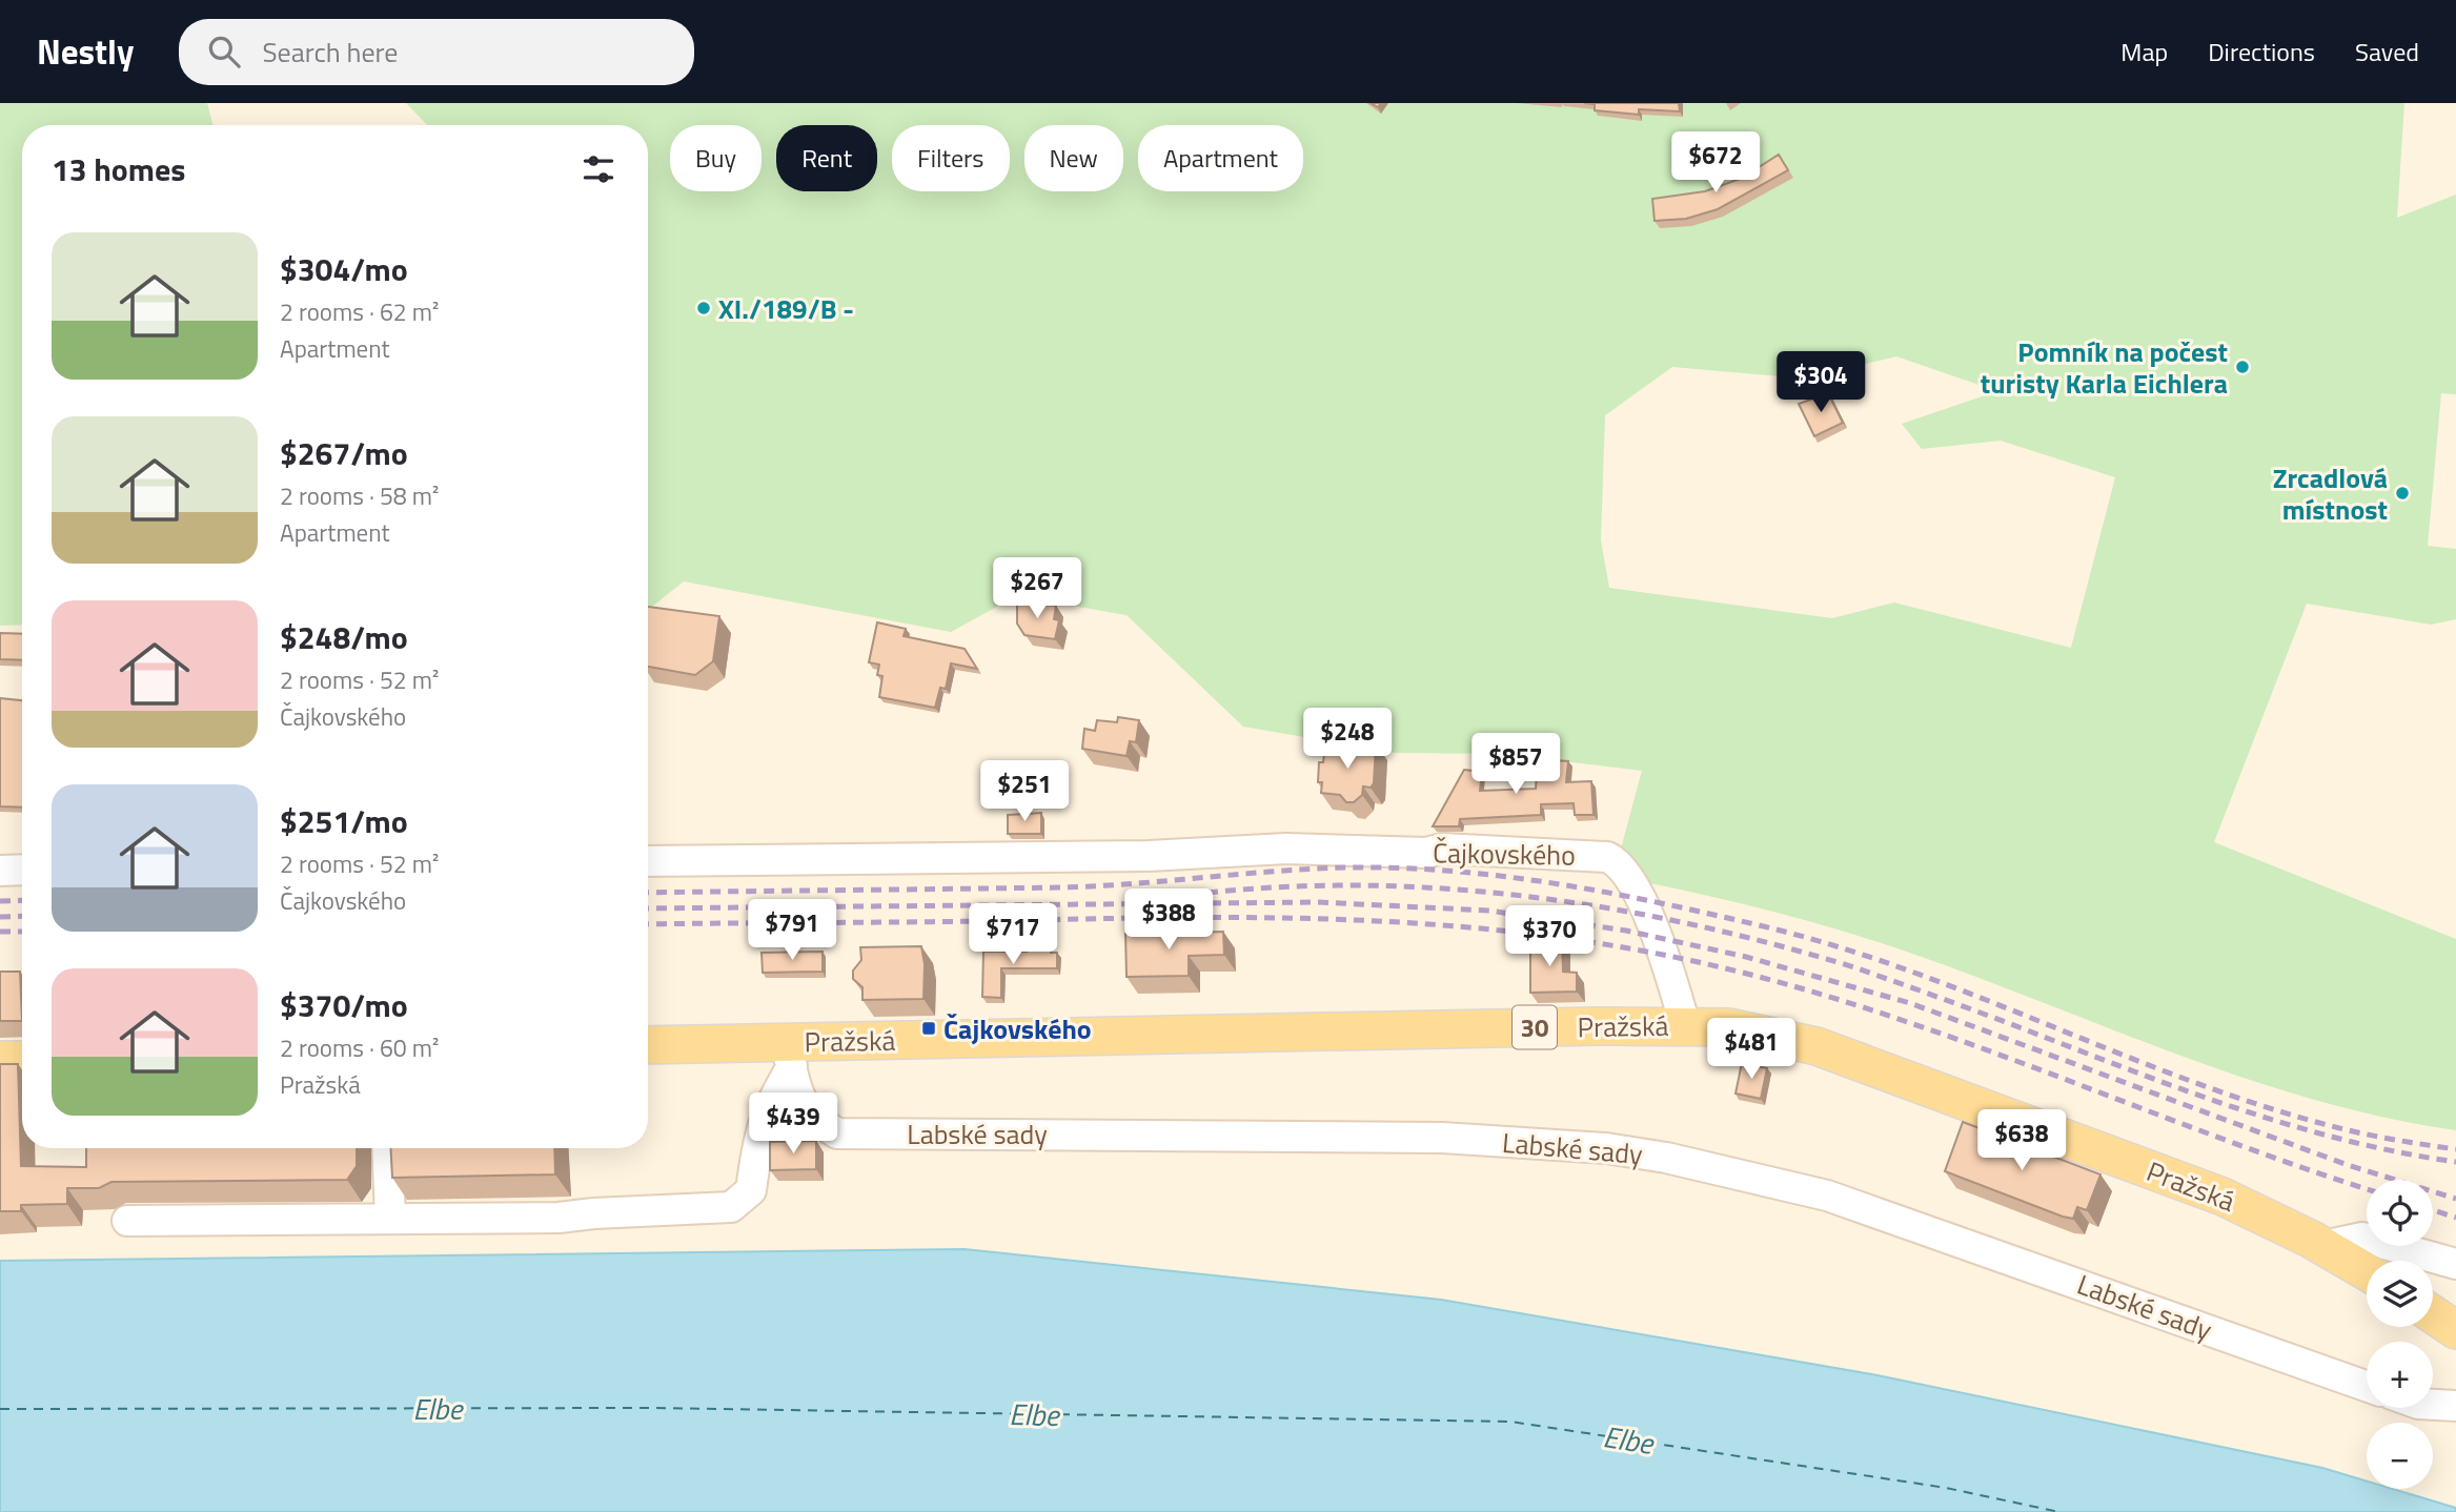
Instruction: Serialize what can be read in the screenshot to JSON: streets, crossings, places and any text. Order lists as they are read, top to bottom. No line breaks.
{"streets":{"main road":["Pražská","30"],"street":["Čajkovského","Labské sady"]},"crossings":[["Čajkovského","Pražská"],["Pražská","Labské sady"]],"water":["Elbe"],"places":{"other":["XI./189/B -","Pomník na počest turisty Karla Eichlera","Zrcadlová místnost"],"transit":["Čajkovského"]},"page":{"header":"Nestly","search":"Search here","nav":["Map","Directions","Saved"],"chip":["Buy","Rent","Filters","New","Apartment"],"heading":"13 homes","price":["$672","$304","$267","$248","$857","$251","$388","$791","$717","$370","$481","$439","$638"],"list":[{"name":"$304/mo","note":"2 rooms · 62 m² · Apartment"},{"name":"$267/mo","note":"2 rooms · 58 m² · Apartment"},{"name":"$248/mo","note":"2 rooms · 52 m² · Čajkovského"},{"name":"$251/mo","note":"2 rooms · 52 m² · Čajkovského"},{"name":"$370/mo","note":"2 rooms · 60 m² · Pražská"}],"map_buttons":["+","−"]}}
